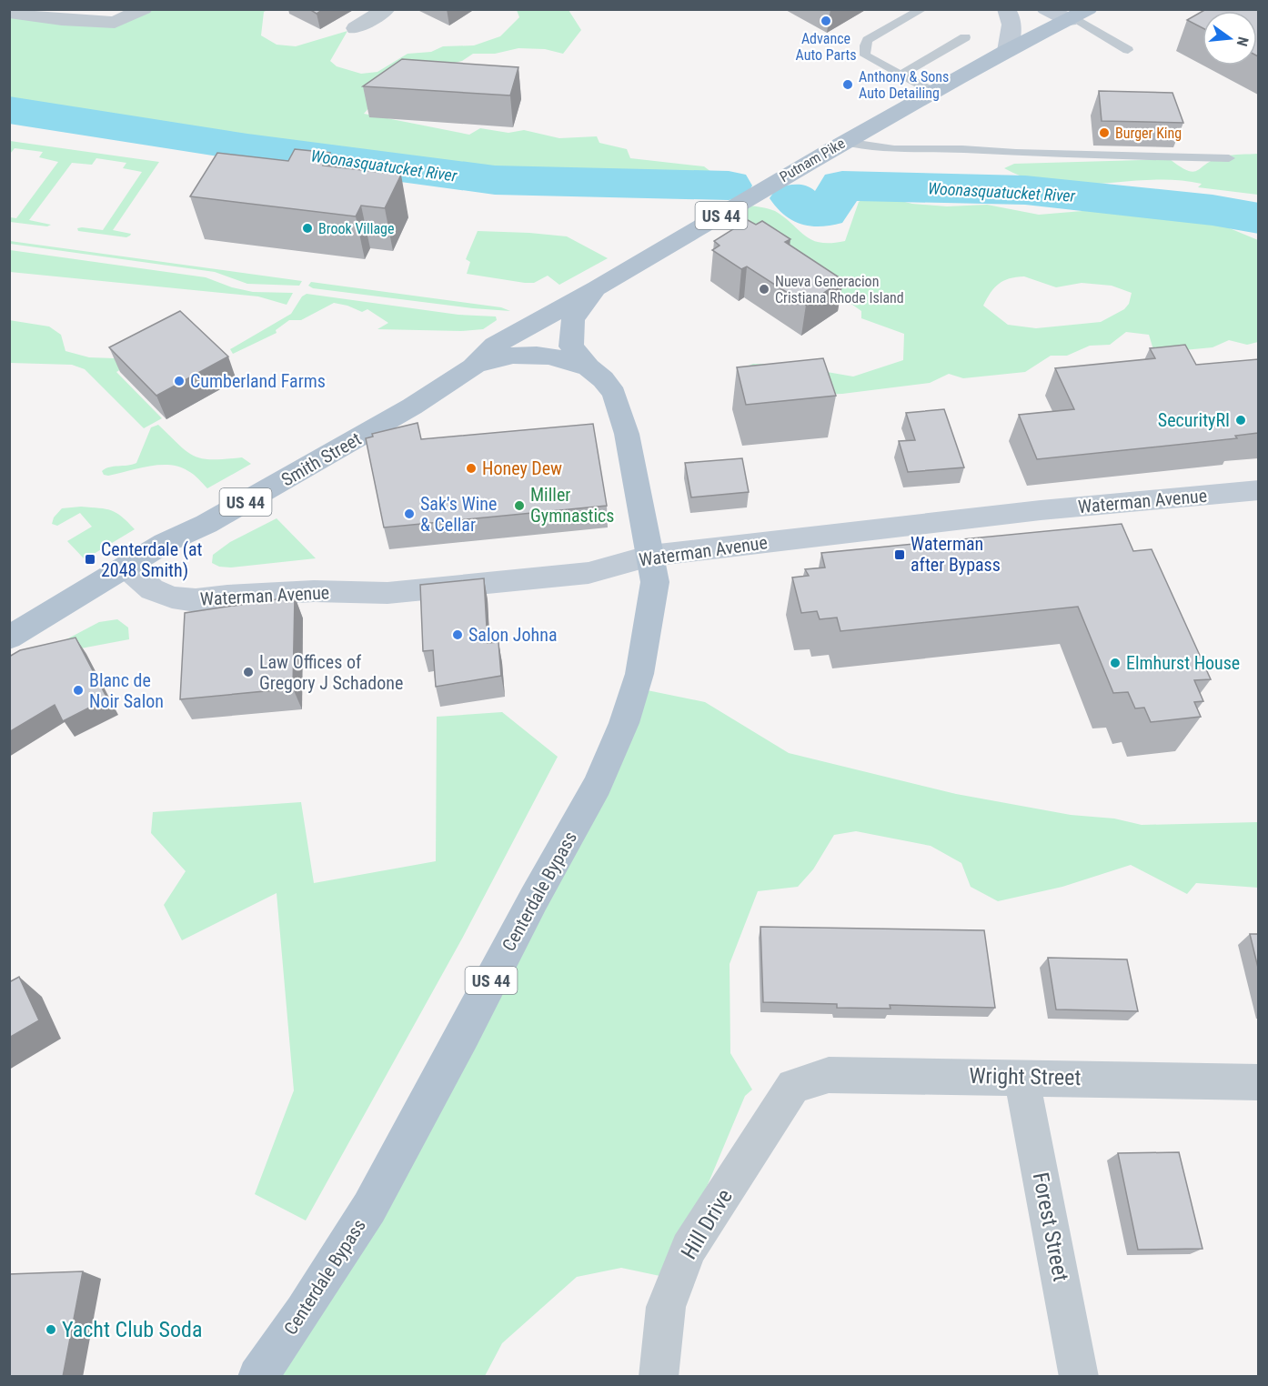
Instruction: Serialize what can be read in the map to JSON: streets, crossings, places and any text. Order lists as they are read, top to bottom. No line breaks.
{"streets":{"main road":["Putnam Pike","US 44","Smith Street","Waterman Avenue","Centerdale Bypass"],"street":["Wright Street","Hill Drive","Forest Street"]},"crossings":[["Putnam Pike","US 44"],["Putnam Pike","Smith Street"],["Putnam Pike","Centerdale Bypass"],["US 44","Centerdale Bypass"],["Smith Street","Waterman Avenue"],["Smith Street","Centerdale Bypass"],["Waterman Avenue","Centerdale Bypass"],["Wright Street","Hill Drive"],["Wright Street","Forest Street"]],"water":["Woonasquatucket River"],"places":{"other":["Advance Auto Parts","Anthony & Sons Auto Detailing","Burger King","Brook Village","Nueva Generacion Cristiana Rhode Island","Cumberland Farms","SecurityRI","Honey Dew","Miller Gymnastics","Sak's Wine & Cellar","Salon Johna","Elmhurst House","Law Offices of Gregory J Schadone","Blanc de Noir Salon","Yacht Club Soda"],"transit":["Waterman after Bypass","Centerdale (at 2048 Smith)"]},"north":"right"}
